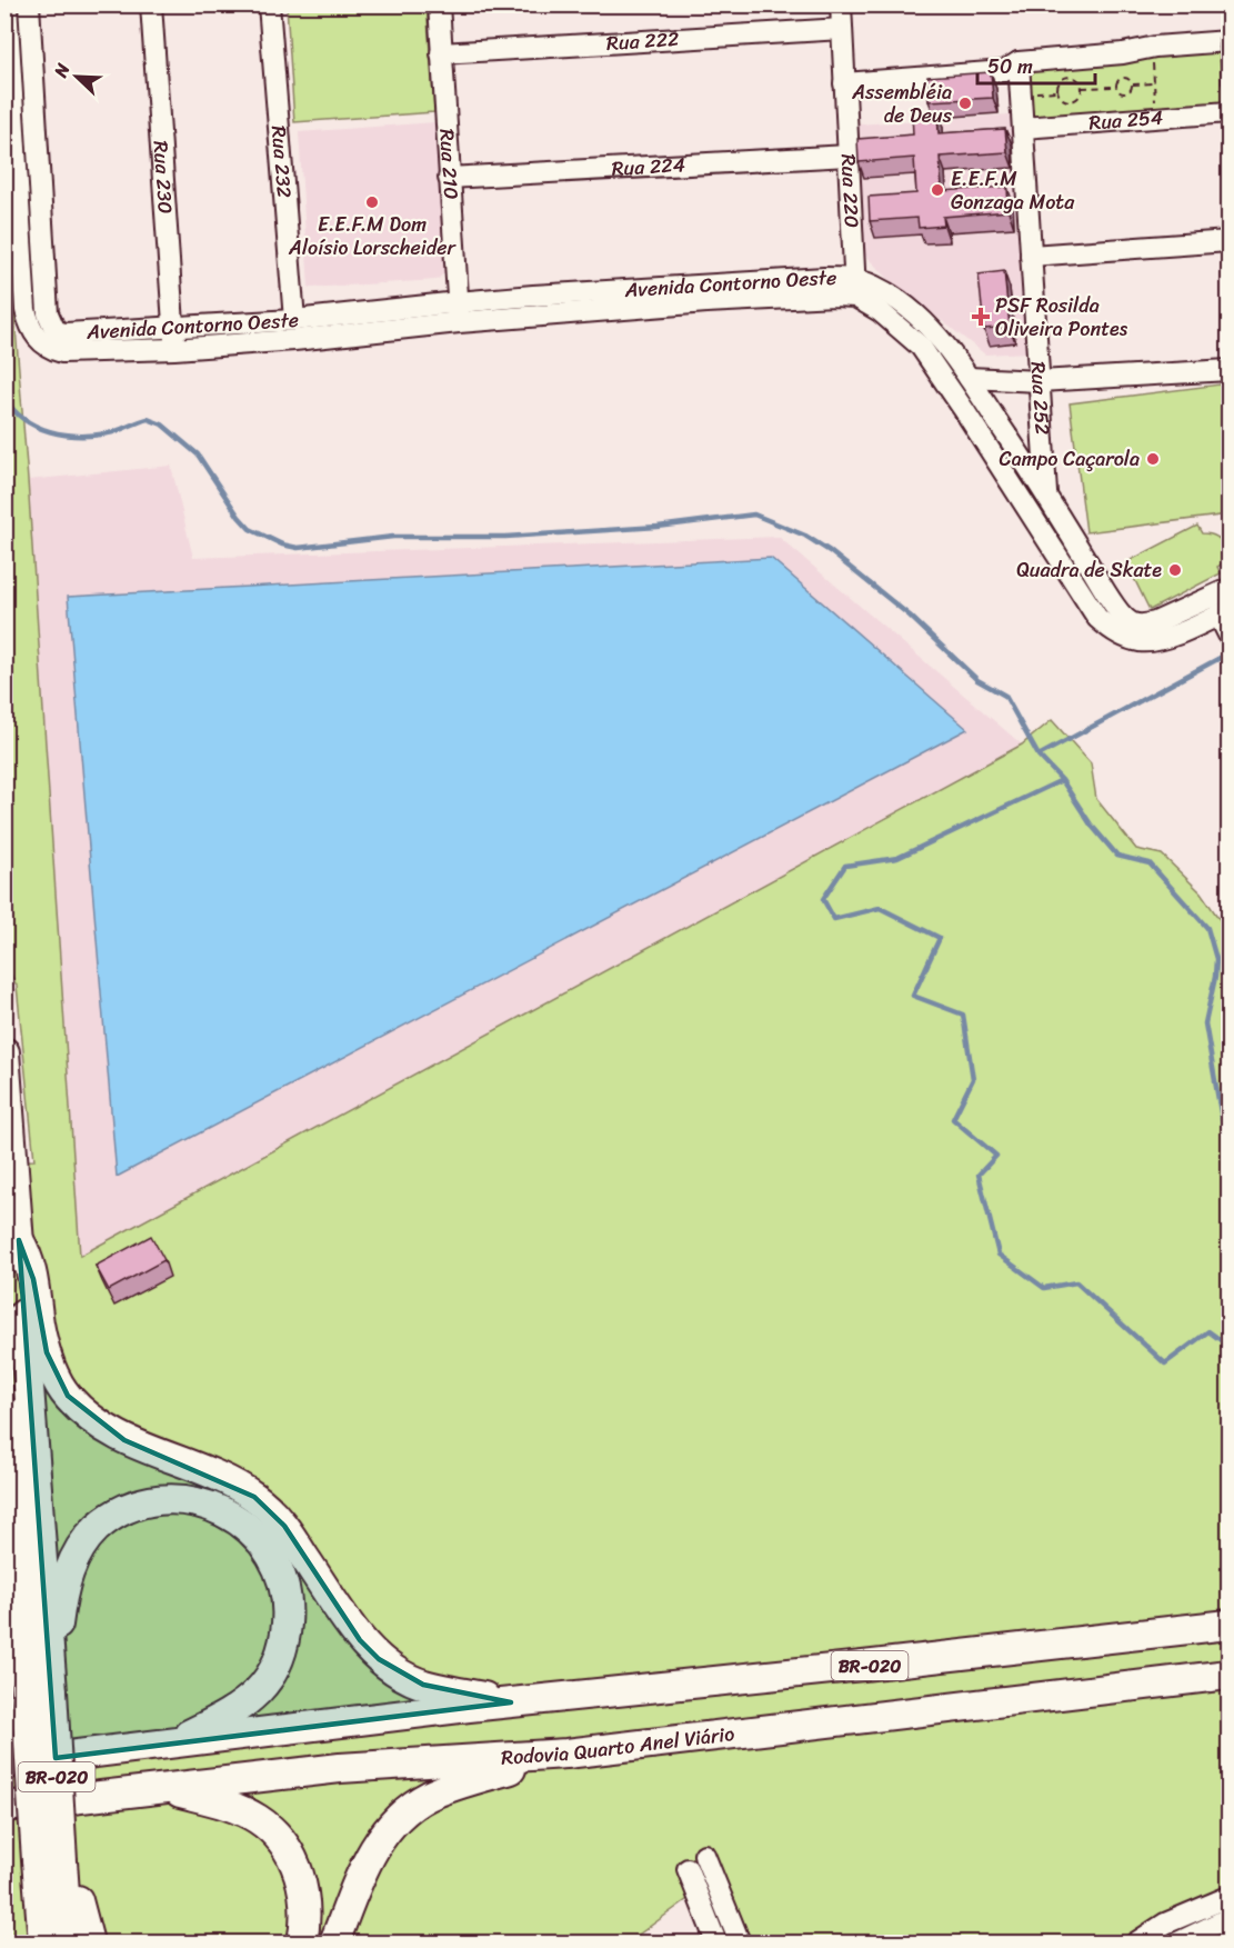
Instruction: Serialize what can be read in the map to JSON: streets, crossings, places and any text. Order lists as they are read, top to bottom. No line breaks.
{"streets":{"highway":["BR-020","Rodovia Quarto Anel Viário"],"street":["Rua 222","Rua 254","Rua 232","Rua 210","Rua 224","Rua 230","Rua 220","Avenida Contorno Oeste","Rua 252"]},"crossings":[["Rua 222","Rua 210"],["Rua 222","Rua 220"],["Rua 254","Rua 252"],["Rua 232","Avenida Contorno Oeste"],["Rua 210","Rua 224"],["Rua 210","Avenida Contorno Oeste"],["Rua 224","Rua 220"],["Rua 230","Avenida Contorno Oeste"],["Rua 220","Avenida Contorno Oeste"],["Avenida Contorno Oeste","Rua 252"]],"places":{"other":["Assembléia de Deus","E.E.F.M Gonzaga Mota","E.E.F.M Dom Aloísio Lorscheider","Campo Caçarola","Quadra de Skate"],"health":["PSF Rosilda Oliveira Pontes"]},"scale_bar":"50 m","north":"top left"}
